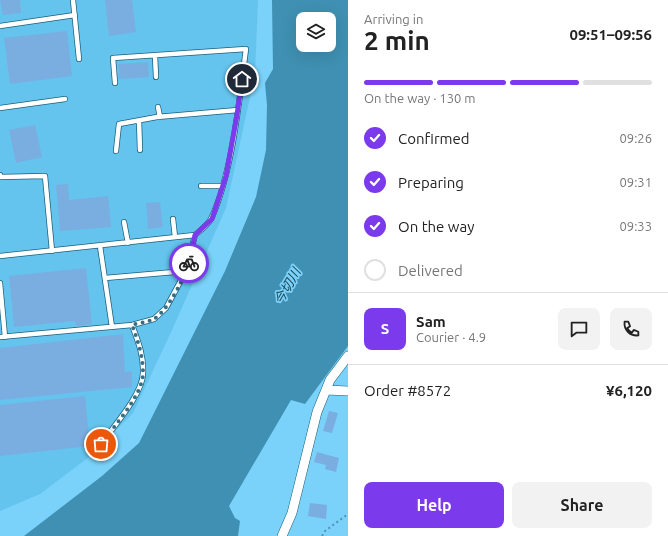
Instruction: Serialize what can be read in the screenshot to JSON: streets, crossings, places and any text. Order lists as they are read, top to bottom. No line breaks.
{"water":["今切川"],"page":{"heading":["2 min","Arriving in","09:51–09:56"],"panel":["Sam","Courier · 4.9","Order #8572","¥6,120"],"bar":"On the way · 130 m","list":[["Confirmed","09:26"],["Preparing","09:31"],["On the way","09:33"],"Delivered"],"round":"S","buttons":["Help","Share"]}}
